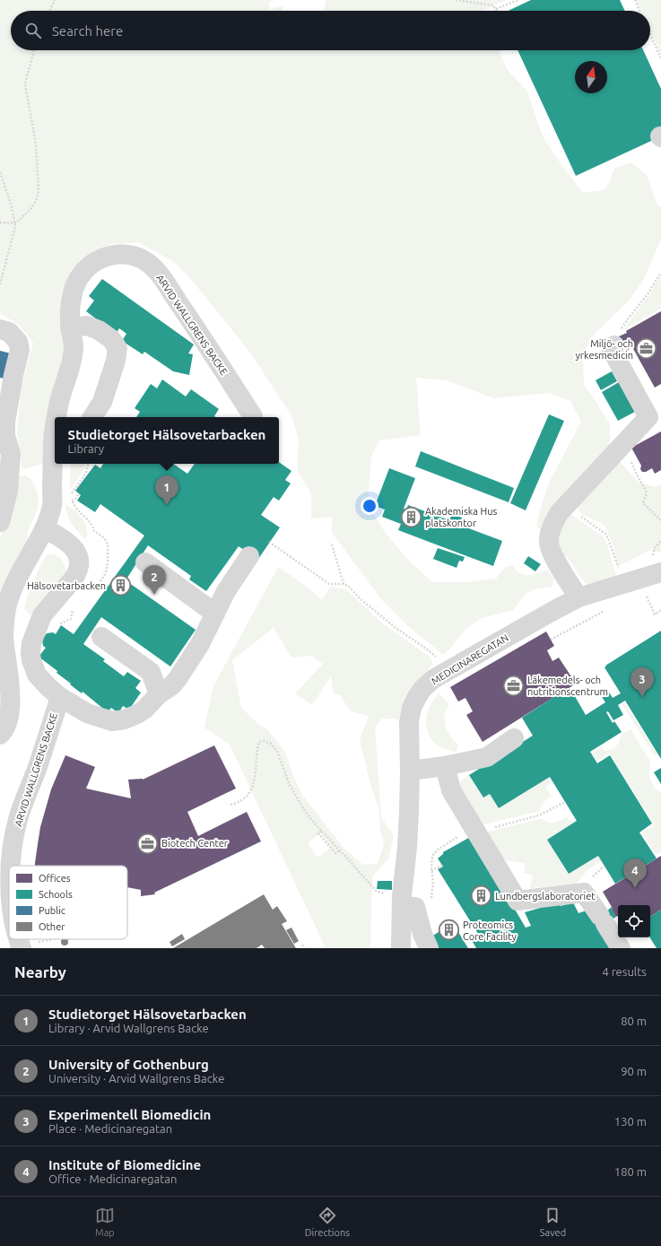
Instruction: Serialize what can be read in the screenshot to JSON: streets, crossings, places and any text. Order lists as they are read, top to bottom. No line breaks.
{"streets":{"street":["ARVID WALLGRENS BACKE","MEDICINAREGATAN"]},"places":{"office":["Miljö- och yrkesmedicin","Läkemedels- och nutritionscentrum","Biotech Center"],"building":["Akademiska Hus platskontor","Hälsovetarbacken","Lundbergslaboratoriet","Proteomics Core Facility"]},"legend":["Offices","Schools","Public","Other"],"north":"top","page":{"search":"Search here","popup":["Studietorget Hälsovetarbacken","Library"],"pins":["1","2","3","4"],"heading":["Nearby","4 results"],"list":[{"mark":"1","name":"Studietorget Hälsovetarbacken","note":"Library · Arvid Wallgrens Backe","value":"80 m"},{"mark":"2","name":"University of Gothenburg","note":"University · Arvid Wallgrens Backe","value":"90 m"},{"mark":"3","name":"Experimentell Biomedicin","note":"Place · Medicinaregatan","value":"130 m"},{"mark":"4","name":"Institute of Biomedicine","note":"Office · Medicinaregatan","value":"180 m"}],"nav":["Map","Directions","Saved"]}}
